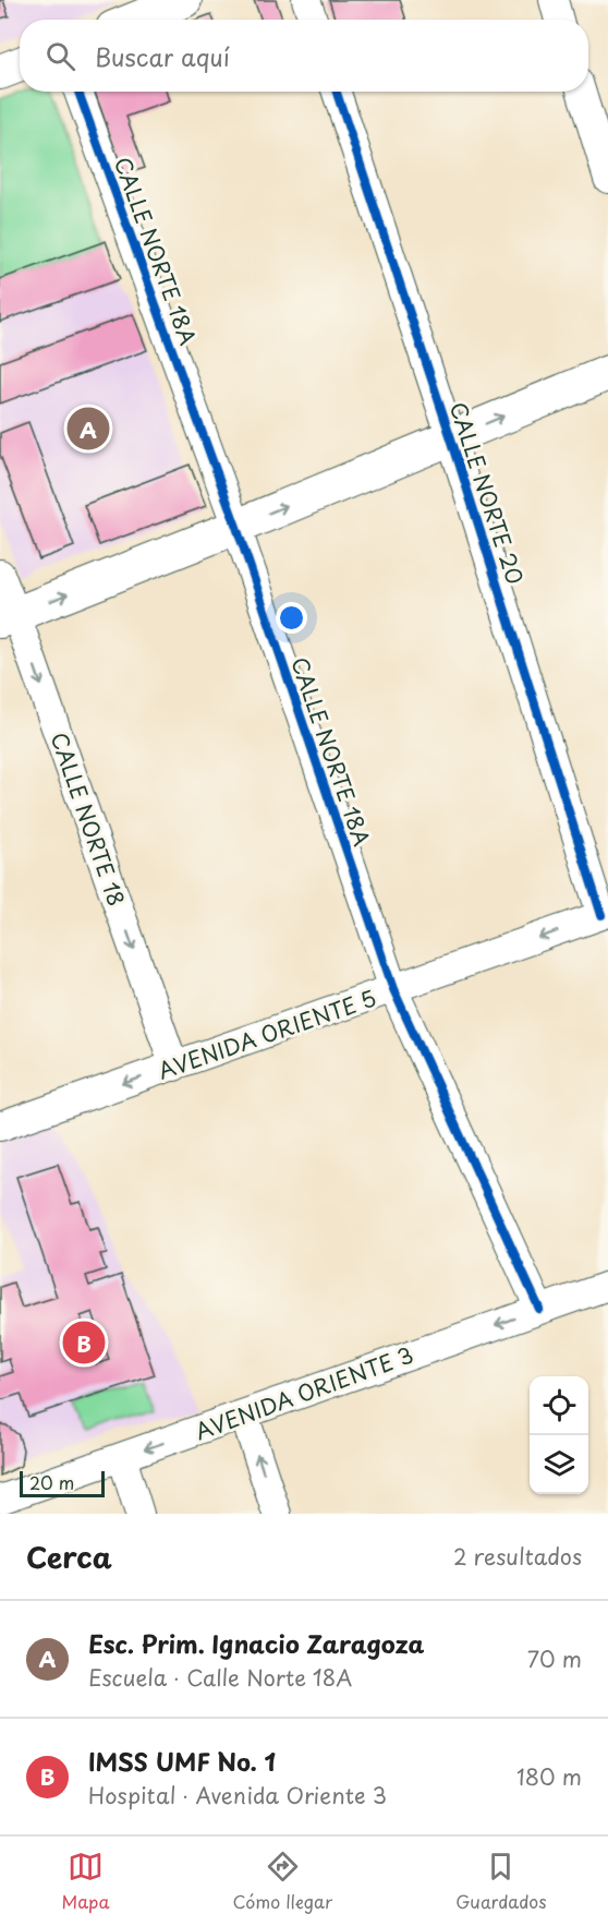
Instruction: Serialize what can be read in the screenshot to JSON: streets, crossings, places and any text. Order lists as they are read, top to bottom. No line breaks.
{"streets":{"street":["CALLE NORTE 18A","CALLE NORTE 20","CALLE NORTE 18","AVENIDA ORIENTE 5","AVENIDA ORIENTE 3"]},"crossings":[["CALLE NORTE 18A","AVENIDA ORIENTE 5"],["CALLE NORTE 18A","AVENIDA ORIENTE 3"],["CALLE NORTE 20","AVENIDA ORIENTE 5"],["CALLE NORTE 18","AVENIDA ORIENTE 5"]],"one_way":["CALLE NORTE 18","AVENIDA ORIENTE 5","AVENIDA ORIENTE 3"],"scale_bar":"20 m","page":{"search":"Buscar aquí","pins":["A","B"],"scale":"20 m","heading":["Cerca","2 resultados"],"list":[{"mark":"A","name":"Esc. Prim. Ignacio Zaragoza","note":"Escuela · Calle Norte 18A","value":"70 m"},{"mark":"B","name":"IMSS UMF No. 1","note":"Hospital · Avenida Oriente 3","value":"180 m"}],"nav":["Mapa","Cómo llegar","Guardados"]}}
